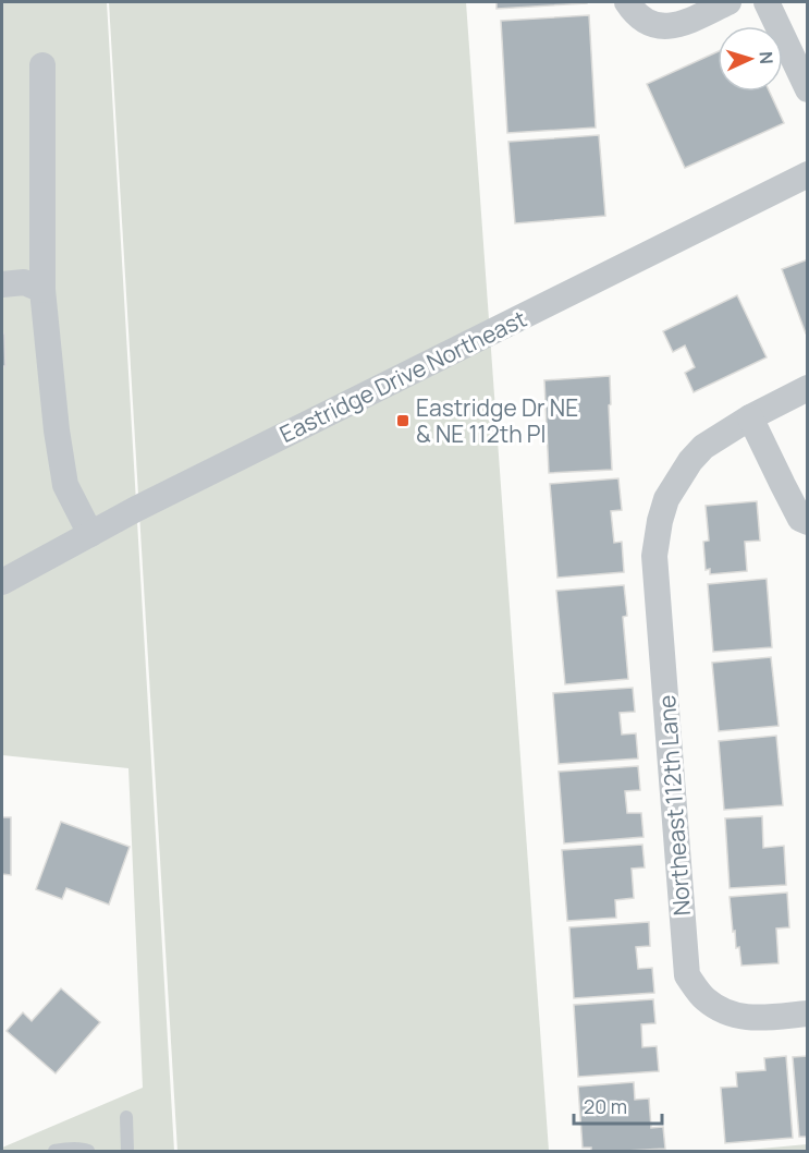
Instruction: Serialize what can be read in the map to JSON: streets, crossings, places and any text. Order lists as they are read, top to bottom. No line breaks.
{"streets":{"street":["Eastridge Drive Northeast","Northeast 112th Lane"]},"places":{"transit":["Eastridge Dr NE & NE 112th Pl"]},"scale_bar":"20 m","north":"right"}
